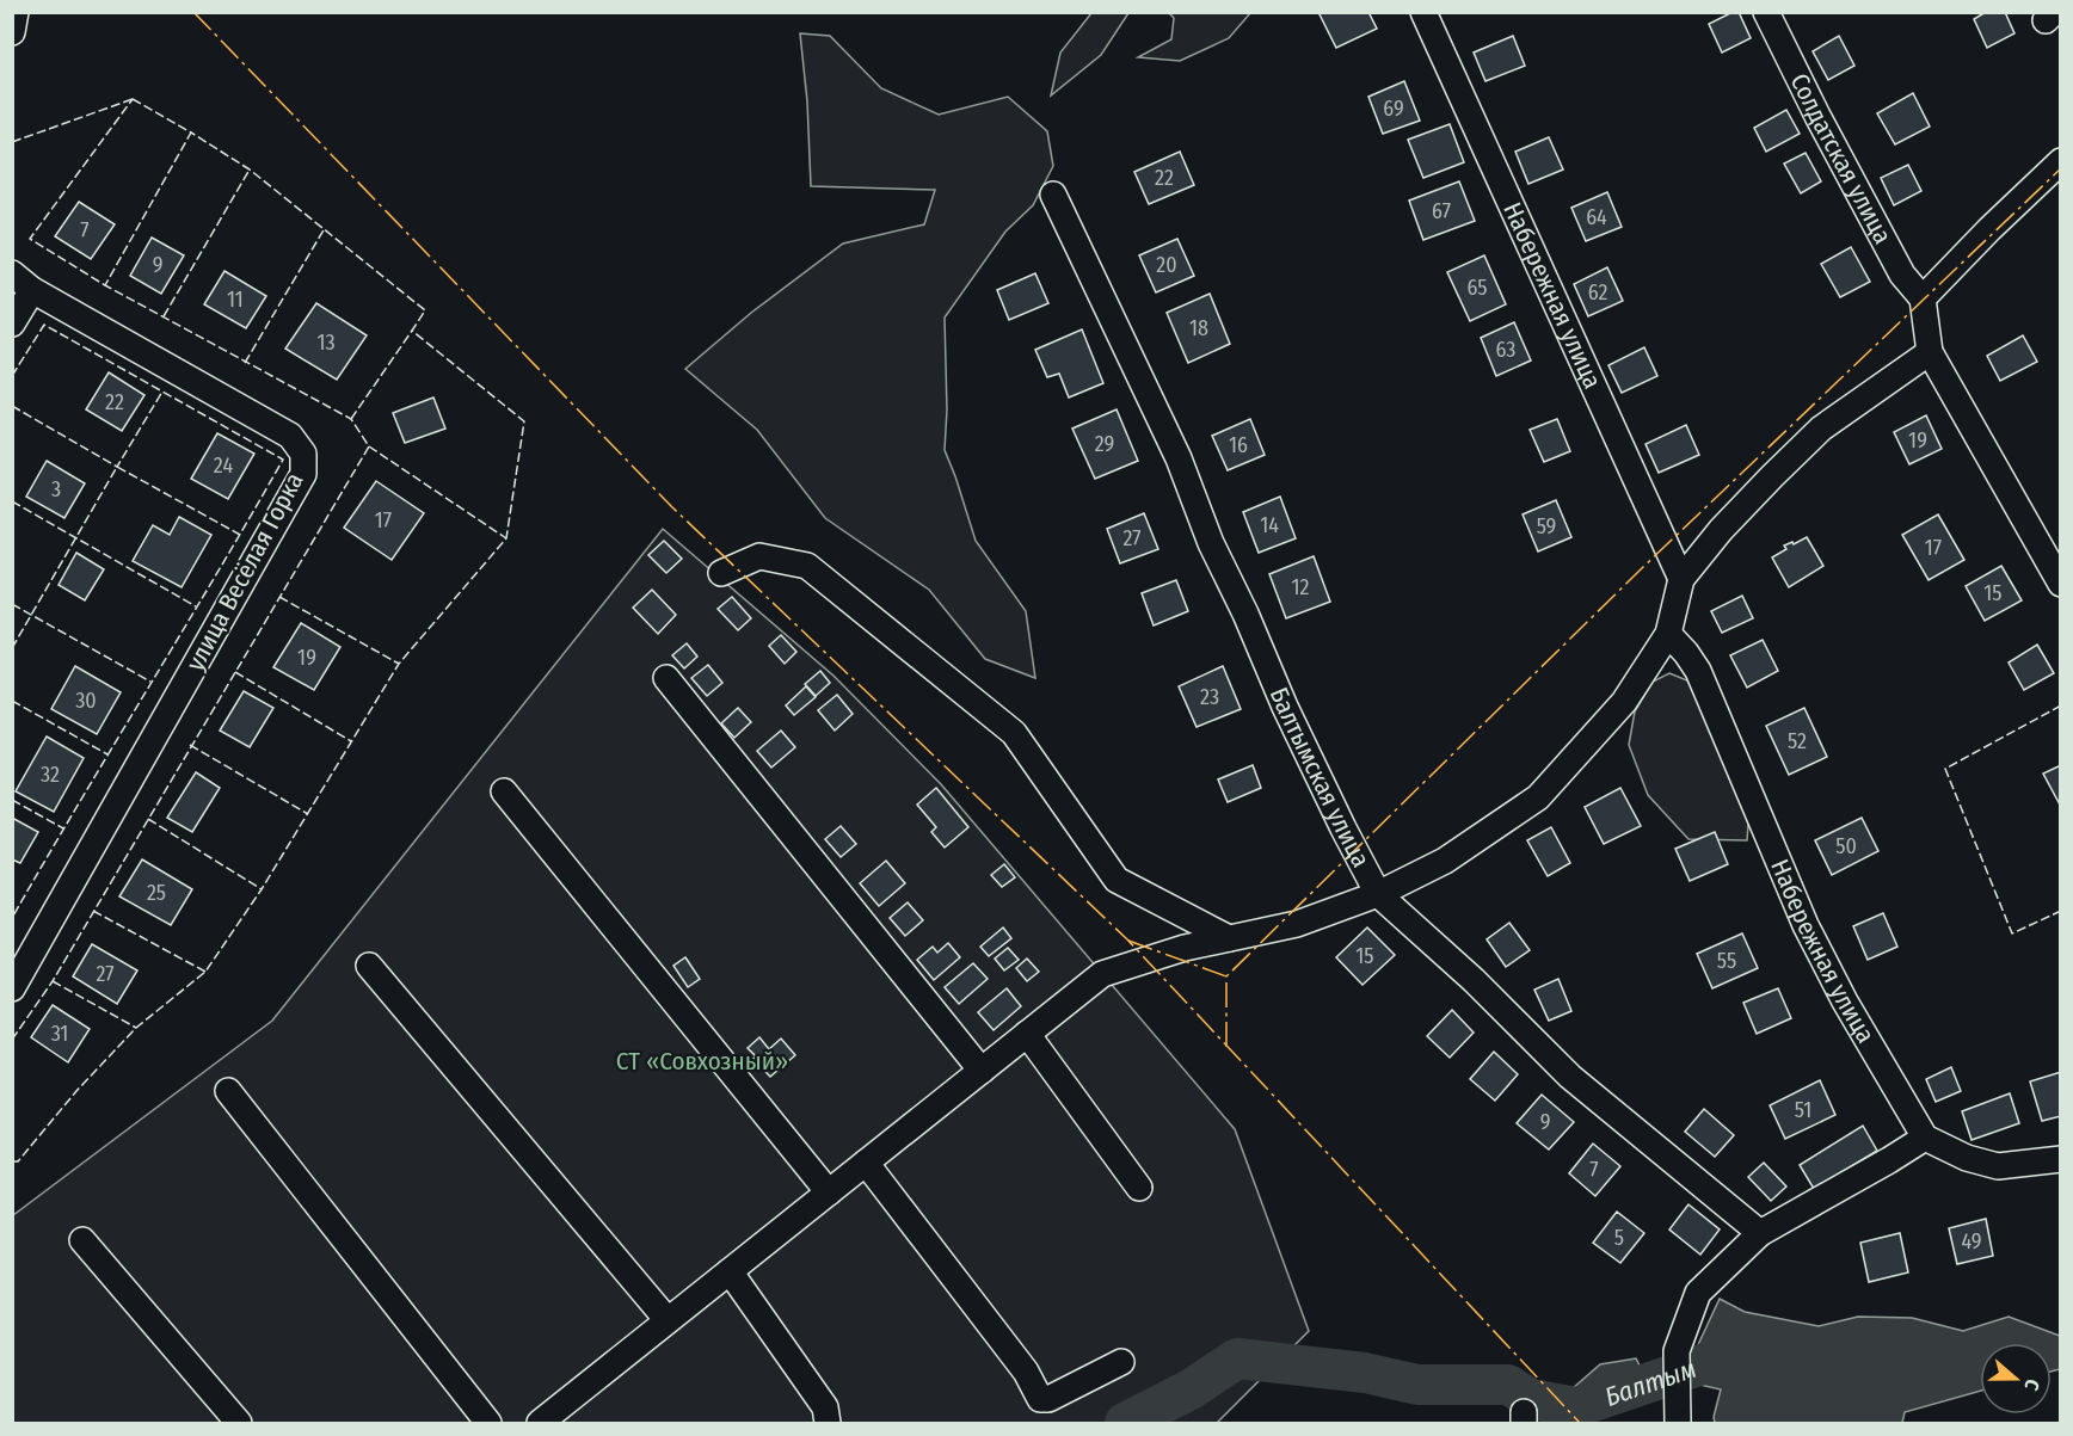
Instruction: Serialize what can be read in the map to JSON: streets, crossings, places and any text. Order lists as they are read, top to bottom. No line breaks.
{"streets":{"street":["Солдатская улица","Набережная улица","улица Весёлая Горка","Балтымская улица"]},"water":["Балтым"],"parks":["СТ «Совхозный»"],"house_numbers":["69","22","67","64","7","9","20","65","62","11","18","13","63","22","19","29","16","24","3","17","14","59","27","17","12","15","19","23","30","52","32","50","25","15","55","27","31","51","9","7","5","49"],"north":"right"}
